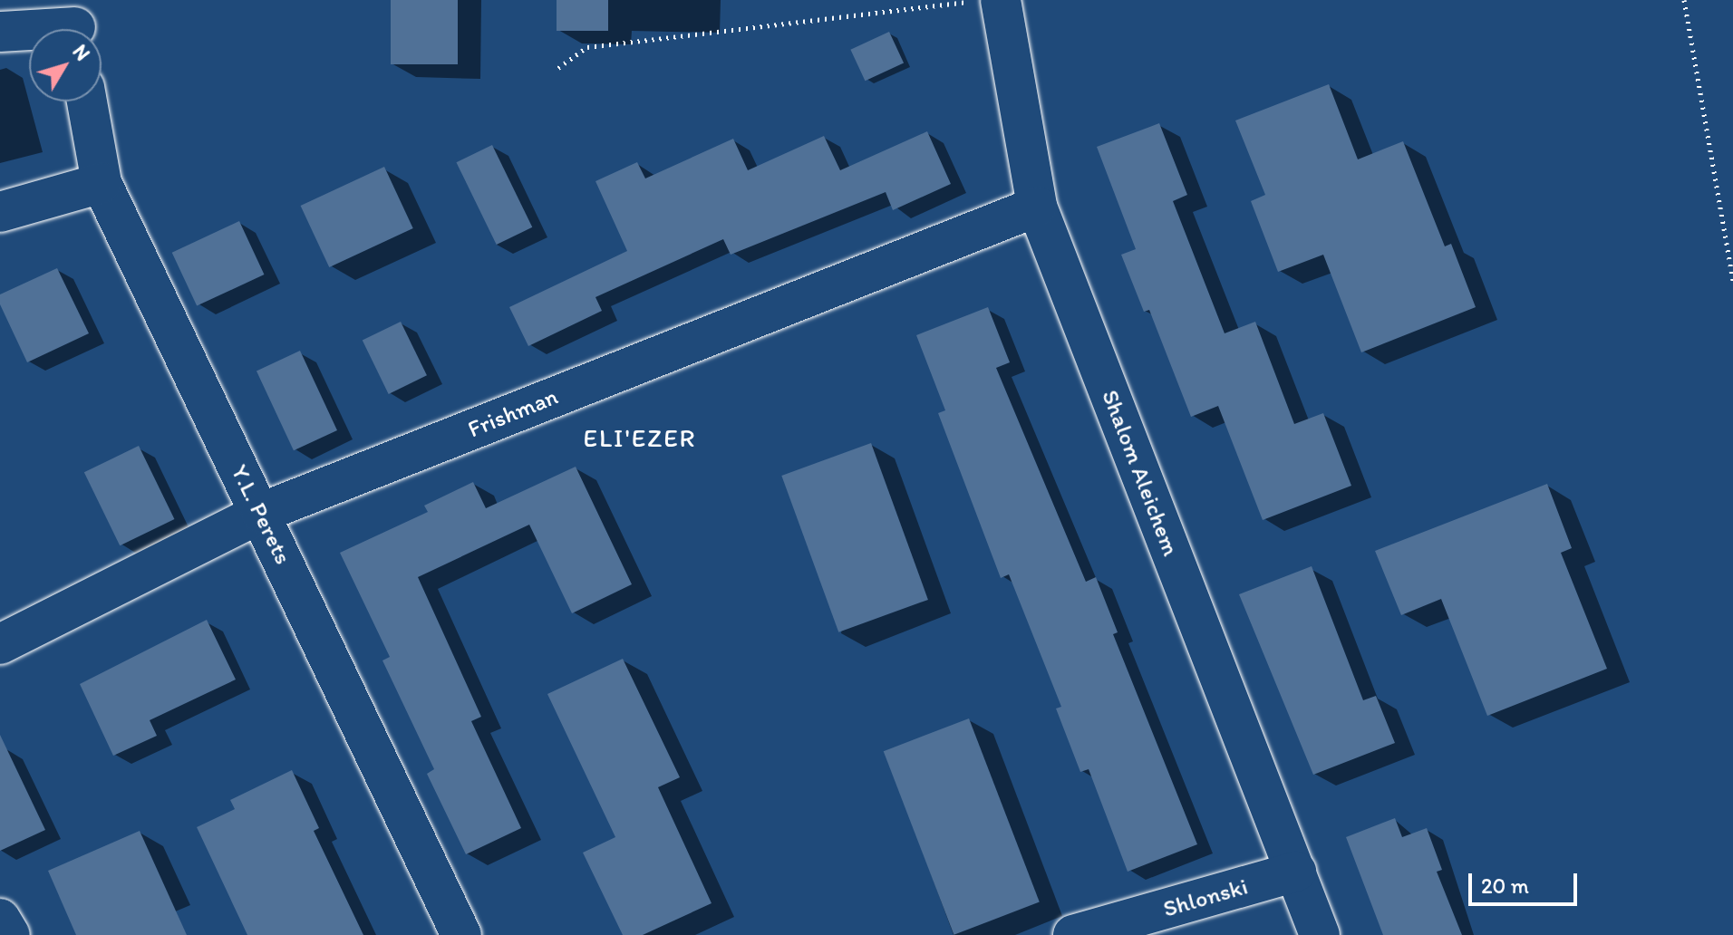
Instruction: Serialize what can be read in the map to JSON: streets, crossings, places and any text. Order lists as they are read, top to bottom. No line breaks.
{"streets":{"street":["Frishman","Shalom Aleichem","Y.L. Perets","Shlonski"]},"crossings":[["Frishman","Shalom Aleichem"],["Frishman","Y.L. Perets"],["Shalom Aleichem","Shlonski"]],"districts":["ELI'EZER"],"scale_bar":"20 m","north":"top right"}
